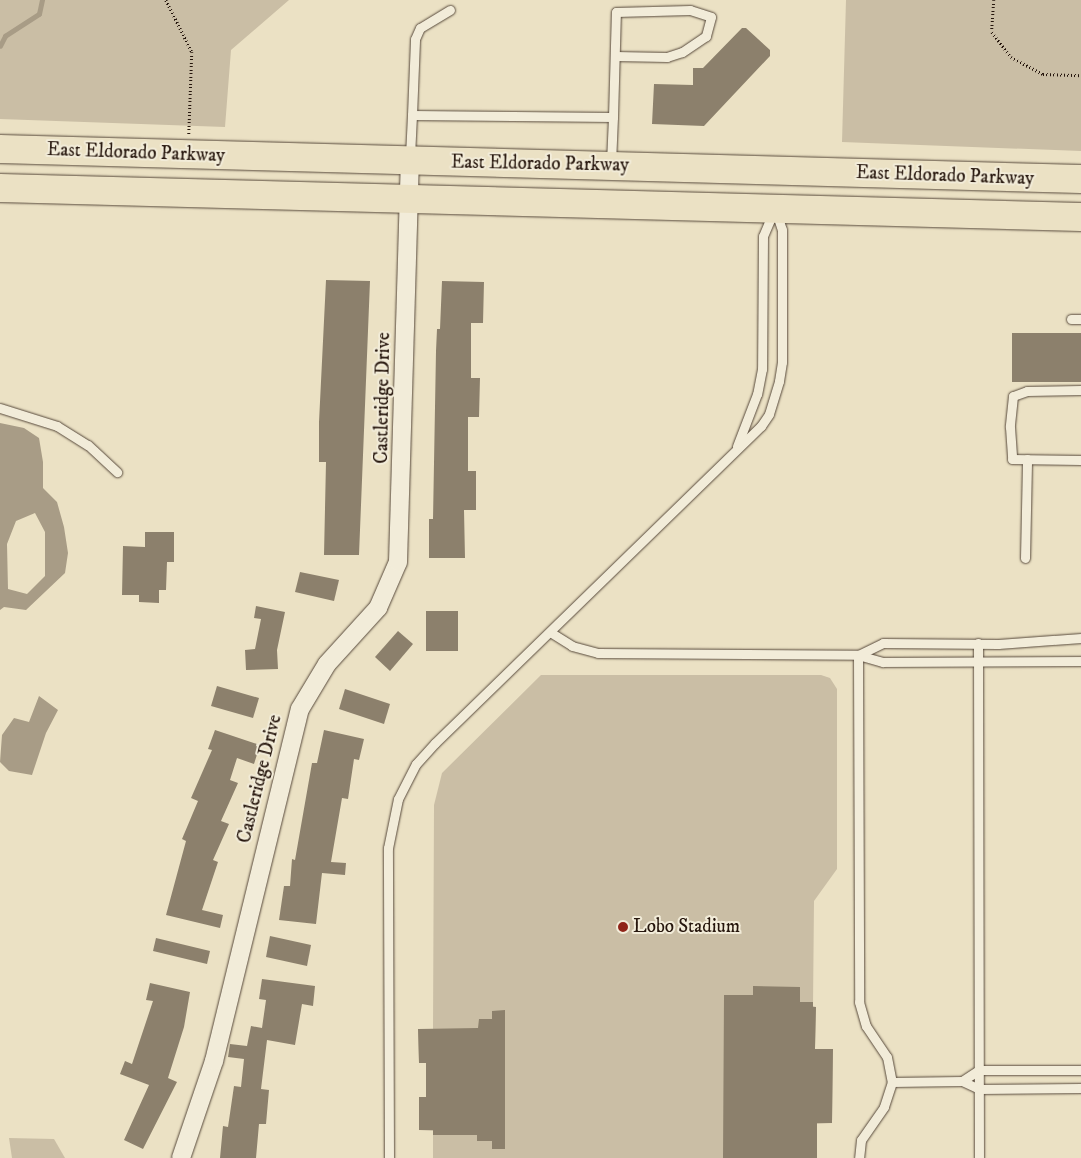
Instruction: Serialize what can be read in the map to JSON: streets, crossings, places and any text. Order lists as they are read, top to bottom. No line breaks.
{"streets":{"main road":["East Eldorado Parkway"],"street":["Castleridge Drive"]},"crossings":[["East Eldorado Parkway","Castleridge Drive"]],"places":["Lobo Stadium"]}
